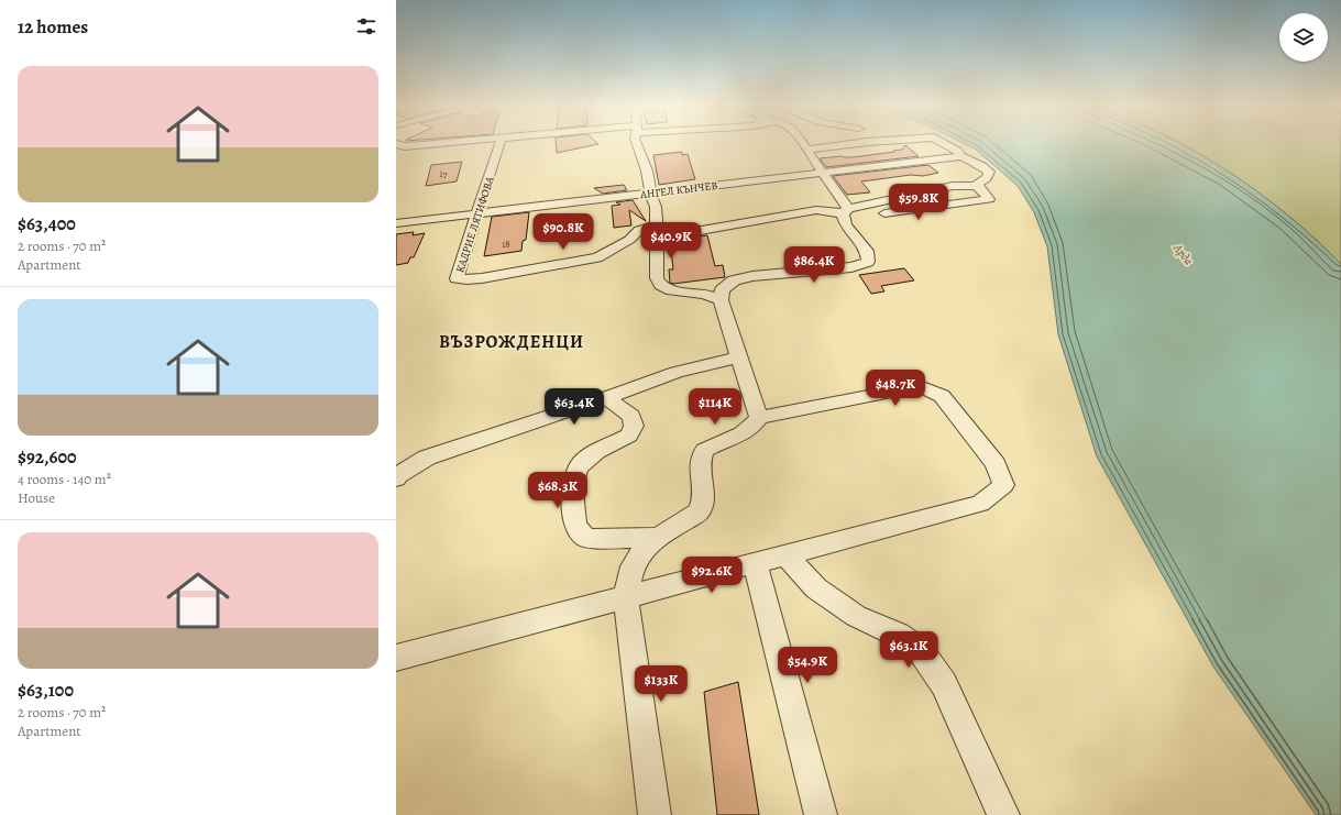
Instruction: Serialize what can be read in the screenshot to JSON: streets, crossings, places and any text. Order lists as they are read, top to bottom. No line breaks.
{"streets":{"street":["АНГЕЛ КЪНЧЕВ","КАДРИЕ ЛЯТИФОВА"]},"crossings":[["АНГЕЛ КЪНЧЕВ","КАДРИЕ ЛЯТИФОВА"]],"districts":["ВЪЗРОЖДЕНЦИ"],"water":["Арда"],"house_numbers":["17","18"],"page":{"heading":"12 homes","list":[{"name":"$63,400","note":"2 rooms · 70 m² · Apartment"},{"name":"$92,600","note":"4 rooms · 140 m² · House"},{"name":"$63,100","note":"2 rooms · 70 m² · Apartment"}],"price":["$59.8K","$90.8K","$40.9K","$86.4K","$48.7K","$63.4K","$114K","$68.3K","$92.6K","$63.1K","$54.9K","$133K"]}}
